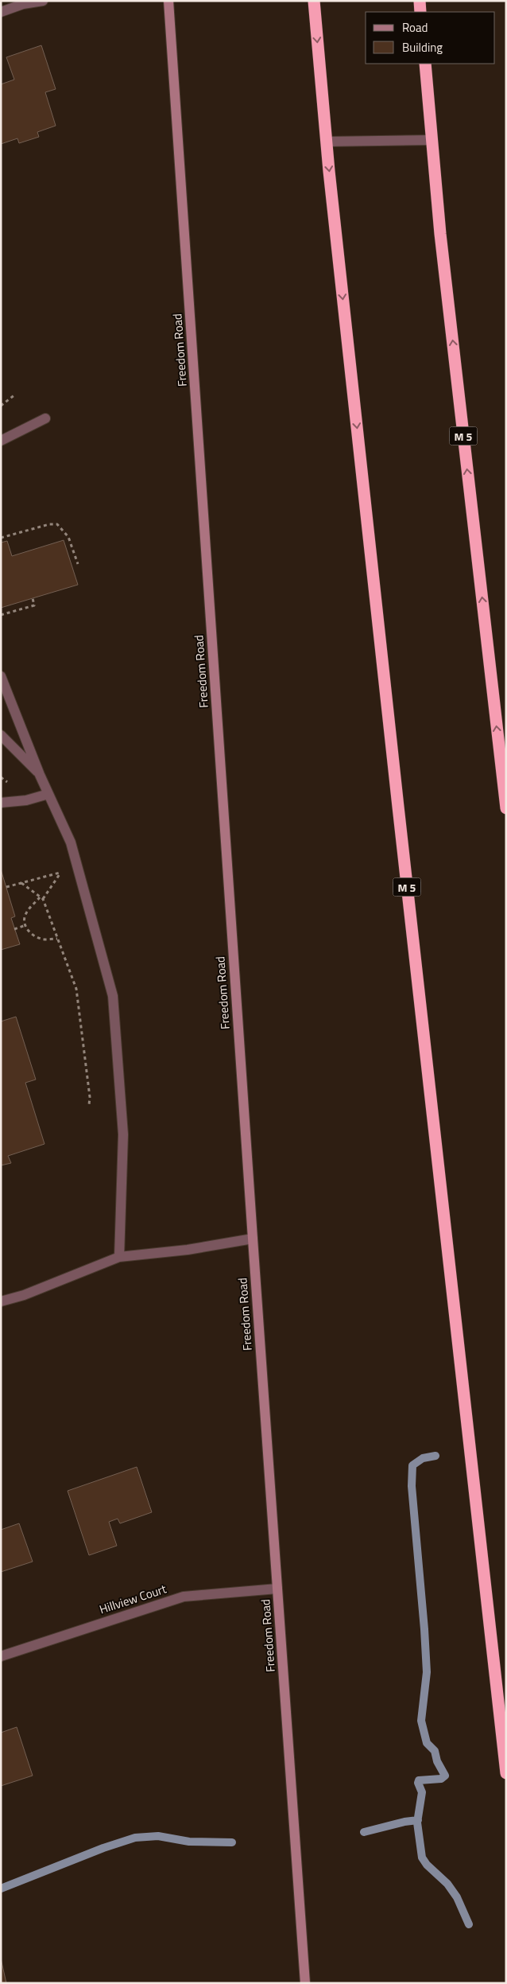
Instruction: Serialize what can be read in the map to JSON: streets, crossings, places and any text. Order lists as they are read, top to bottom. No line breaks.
{"streets":{"highway":["M 5"],"street":["Freedom Road","Hillview Court"]},"crossings":[["Freedom Road","Hillview Court"]],"legend":["Road","Building"]}
